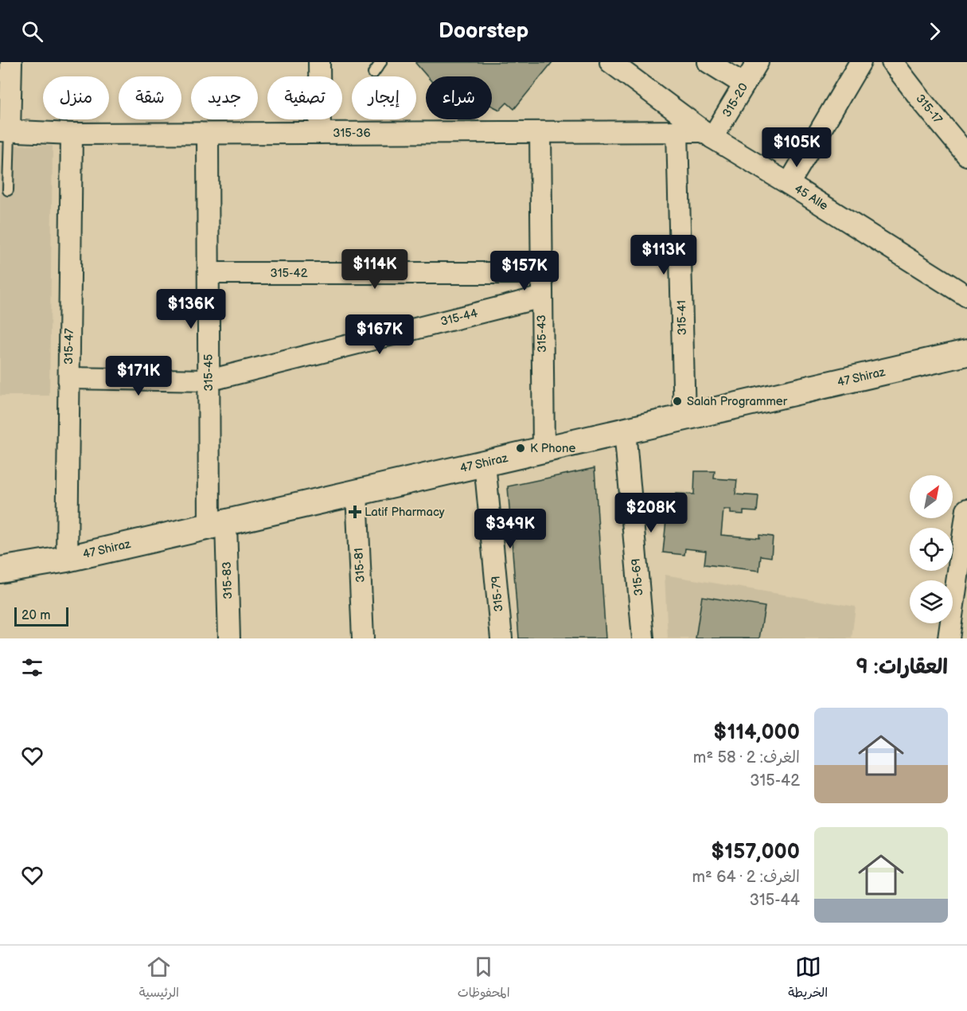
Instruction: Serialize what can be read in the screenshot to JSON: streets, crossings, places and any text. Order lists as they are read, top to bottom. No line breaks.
{"streets":{"street":["315-20","315-17","315-36","45 Alle","315-42","315-44","315-41","315-43","315-47","315-45","47 Shiraz","315-81","315-69","315-83","315-79"]},"crossings":[["315-20","315-36"],["315-20","45 Alle"],["315-36","45 Alle"],["315-36","315-41"],["315-36","315-43"],["315-36","315-47"],["315-36","315-45"],["315-42","315-43"],["315-42","315-45"],["315-44","315-43"],["315-44","315-47"],["315-44","315-45"],["315-41","47 Shiraz"],["315-43","47 Shiraz"],["315-47","47 Shiraz"],["315-45","47 Shiraz"],["315-45","315-83"],["47 Shiraz","315-81"],["47 Shiraz","315-69"],["47 Shiraz","315-83"],["47 Shiraz","315-79"]],"places":{"other":["Salah Programmer","K Phone"],"health":["Latif Pharmacy"]},"scale_bar":"20 m","north":"top right","page":{"header":"Doorstep","chip":["شراء","إيجار","تصفية","جديد","شقة","منزل"],"price":["$105K","$113K","$114K","$157K","$136K","$167K","$171K","$208K","$349K"],"scale":"20 m","heading":"العقارات: 9","list":[{"name":"$114,000","note":"الغرف: 2 · 58 m² · 315-42"},{"name":"$157,000","note":"الغرف: 2 · 64 m² · 315-44"}],"tabs":["الخريطة","المحفوظات","الرئيسية"]}}
